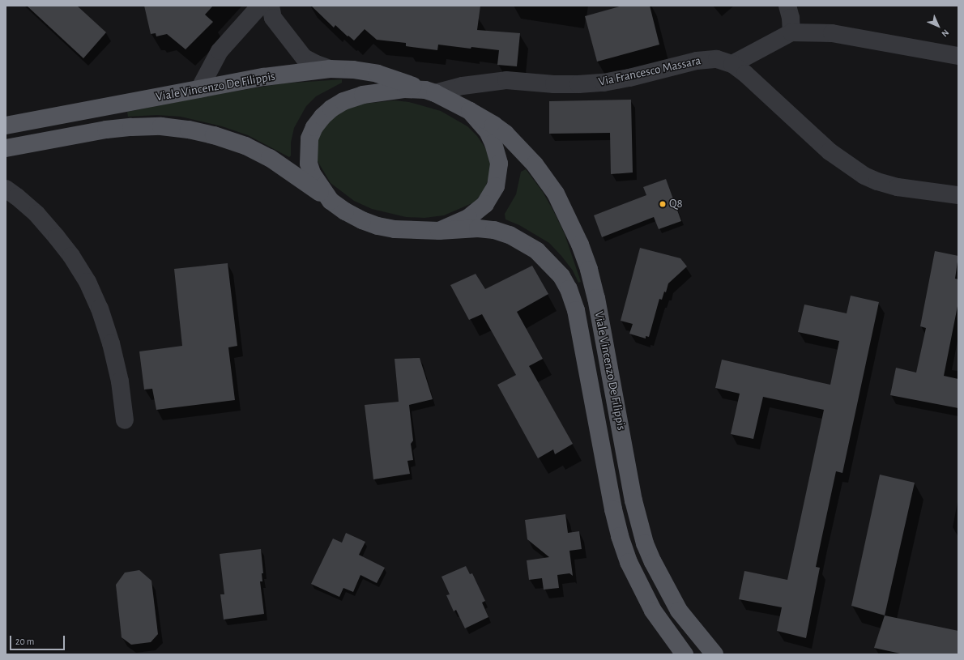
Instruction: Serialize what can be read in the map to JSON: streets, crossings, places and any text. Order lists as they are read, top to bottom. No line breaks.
{"streets":{"main road":["Viale Vincenzo De Filippis"],"street":["Via Francesco Massara"]},"crossings":[["Via Francesco Massara","Viale Vincenzo De Filippis"]],"places":["Q8"],"scale_bar":"20 m","north":"bottom right"}
